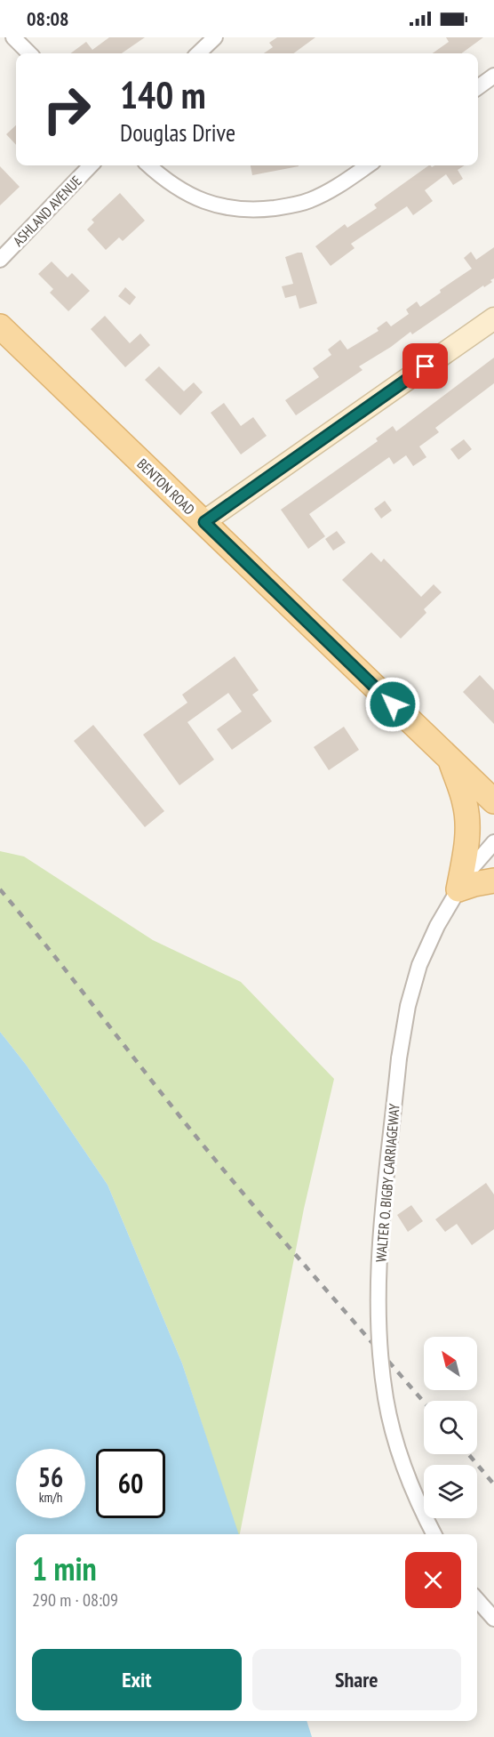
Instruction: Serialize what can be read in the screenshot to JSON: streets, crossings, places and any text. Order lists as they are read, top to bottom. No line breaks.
{"streets":{"main road":["BENTON ROAD"],"street":["ASHLAND AVENUE","WALTER O. BIGBY CARRIAGEWAY"]},"north":"top left","page":{"status":"08:08","turn":["140 m","Douglas Drive"],"speed":"56 km/h","limit":"60","heading":["1 min","290 m · 08:09"],"buttons":["Exit","Share"]}}
